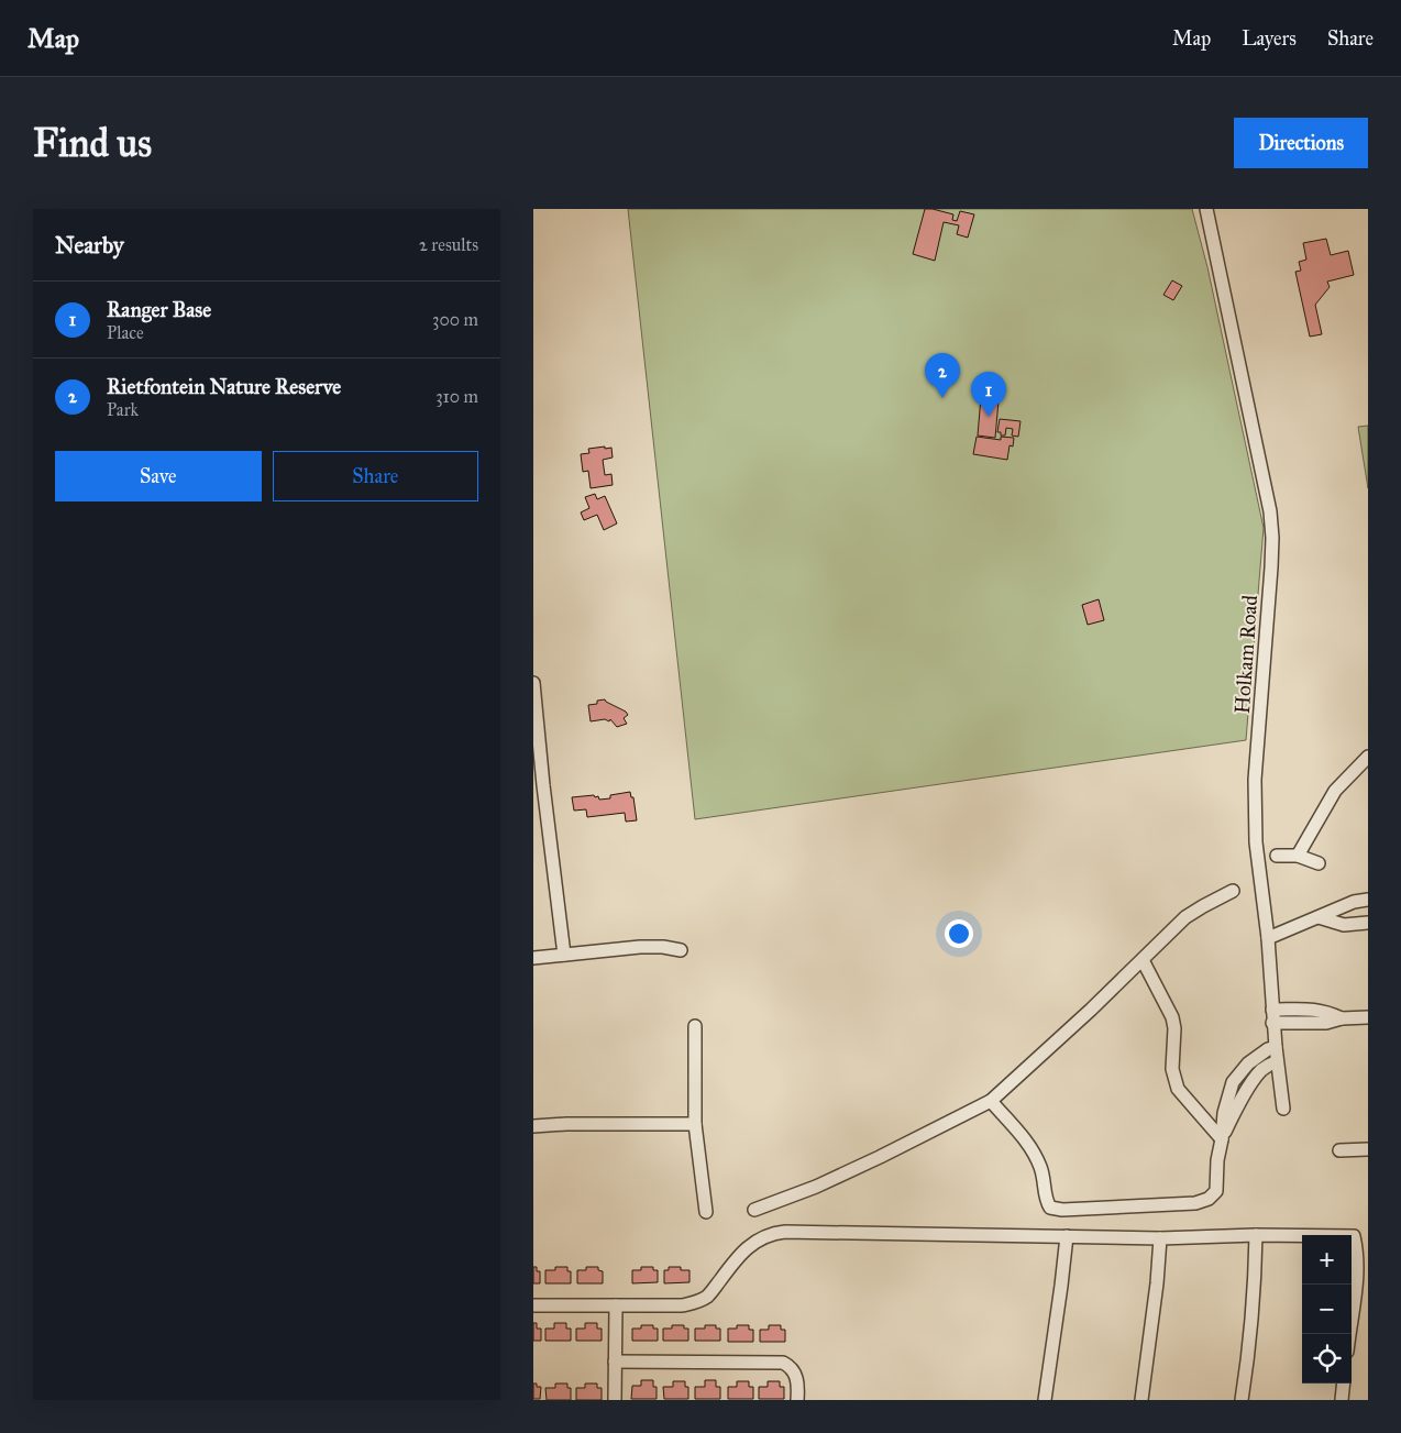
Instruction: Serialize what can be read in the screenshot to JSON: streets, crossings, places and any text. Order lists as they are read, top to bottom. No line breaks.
{"streets":{"street":["Holkam Road"]},"page":{"header":"Map","nav":["Map","Layers","Share"],"buttons":["Directions",["Save","Share"]],"title":"Find us","heading":["Nearby","2 results"],"list":[{"mark":"1","name":"Ranger Base","note":"Place","value":"300 m"},{"mark":"2","name":"Rietfontein Nature Reserve","note":"Park","value":"310 m"}],"pins":["2","1"],"map_buttons":["+","−"]}}
